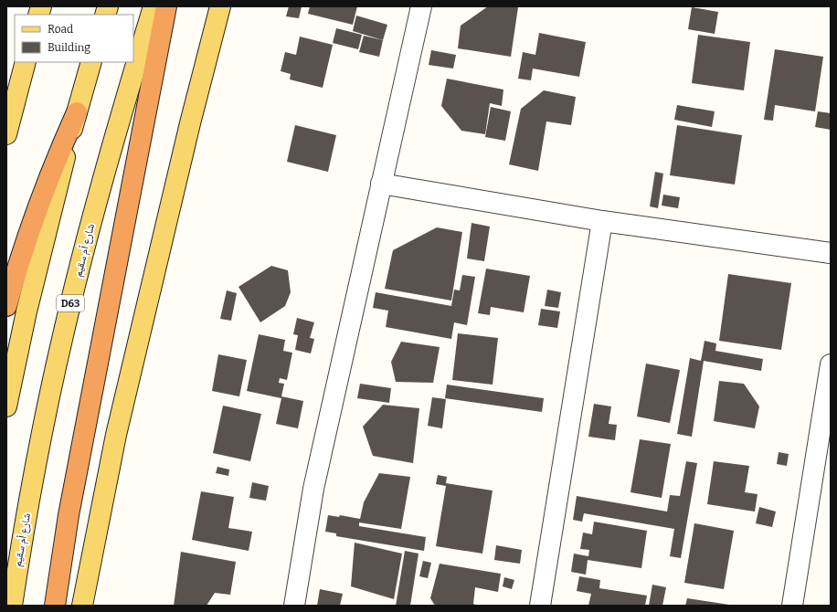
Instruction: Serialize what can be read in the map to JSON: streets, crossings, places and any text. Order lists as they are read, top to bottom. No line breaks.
{"streets":{"main road":["شارع أم سقيم","D63"]},"legend":["Road","Building"]}
